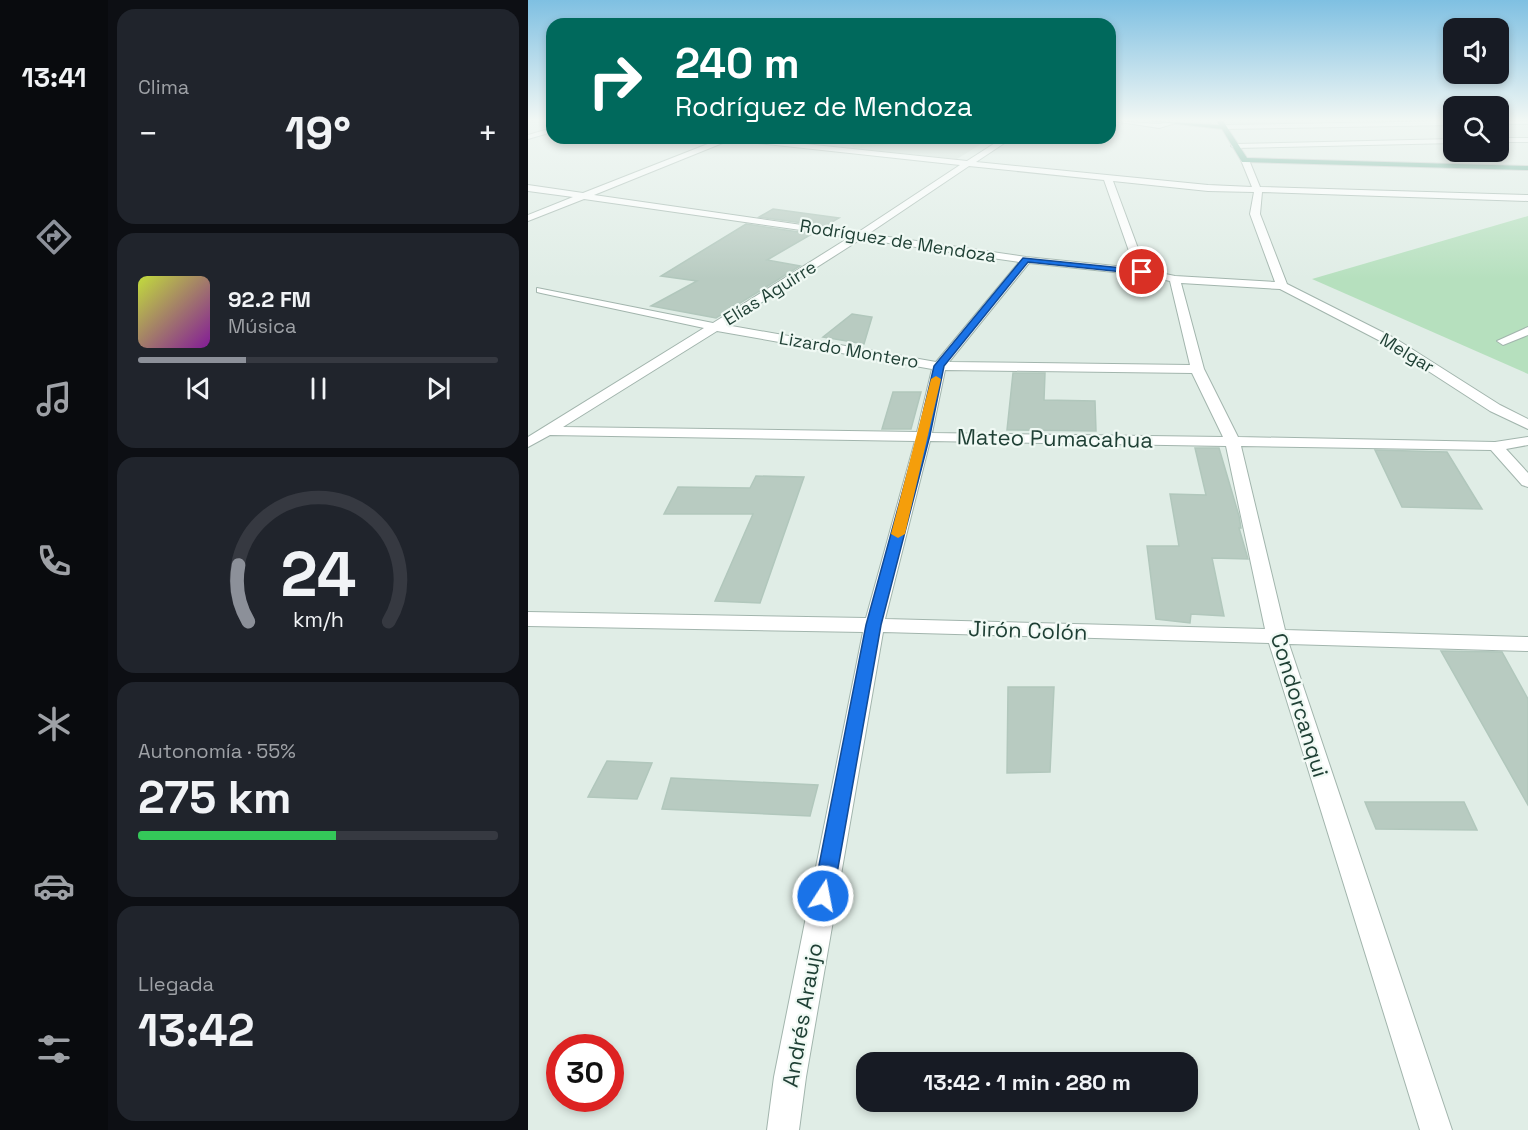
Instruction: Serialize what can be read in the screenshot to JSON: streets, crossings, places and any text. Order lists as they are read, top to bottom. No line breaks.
{"streets":{"street":["Rodríguez de Mendoza","Elías Aguirre","Lizardo Montero","Melgar","Mateo Pumacahua","Jirón Colón","Condorcanqui","Andrés Araujo"]},"crossings":[["Rodríguez de Mendoza","Elías Aguirre"],["Rodríguez de Mendoza","Melgar"],["Rodríguez de Mendoza","Condorcanqui"],["Rodríguez de Mendoza","Andrés Araujo"],["Elías Aguirre","Lizardo Montero"],["Elías Aguirre","Mateo Pumacahua"],["Lizardo Montero","Condorcanqui"],["Lizardo Montero","Andrés Araujo"],["Mateo Pumacahua","Condorcanqui"],["Mateo Pumacahua","Andrés Araujo"],["Jirón Colón","Condorcanqui"],["Jirón Colón","Andrés Araujo"]],"page":{"tabs":"13:41","tile":["Clima",["Autonomía · 55%","275 km"],["Llegada","13:42"]],"turn":["240 m","Rodríguez de Mendoza"],"heat":["−","19°","+"],"song":["92.2 FM","Música"],"limit":"30","trip":"13:42 · 1 min · 280 m","gauge":["24","km/h"]}}
